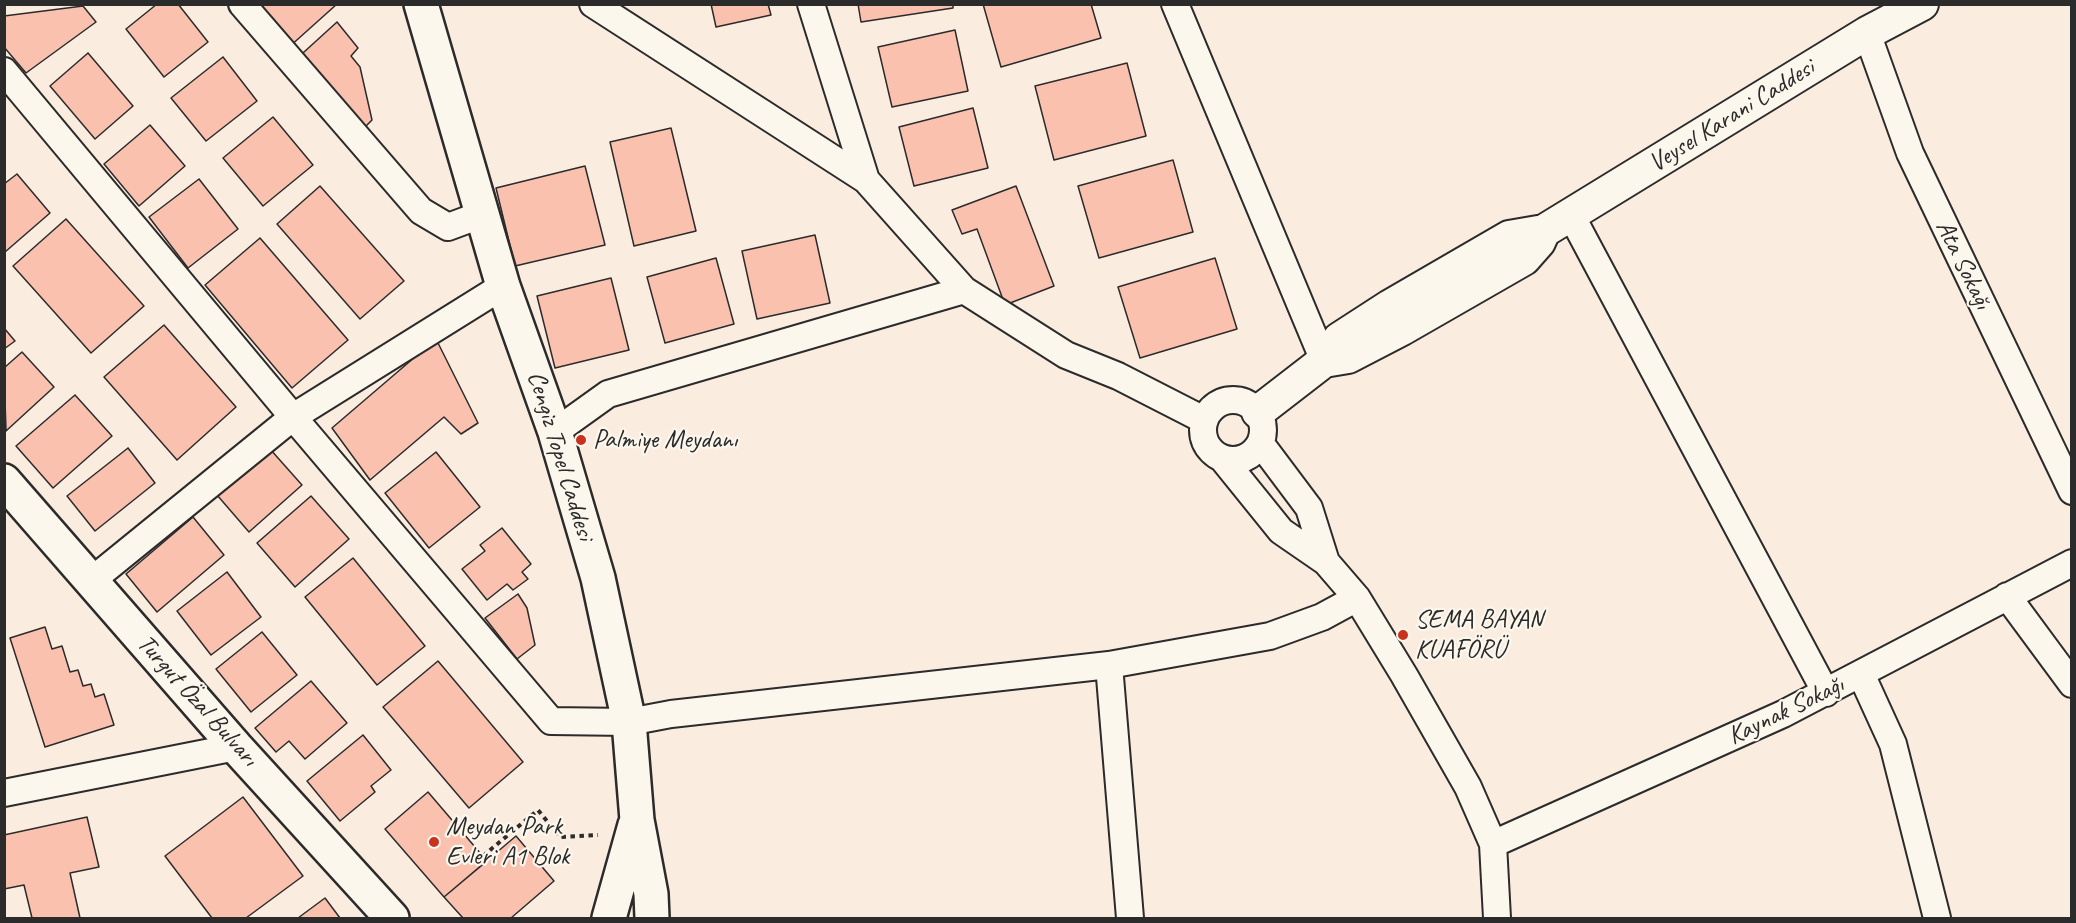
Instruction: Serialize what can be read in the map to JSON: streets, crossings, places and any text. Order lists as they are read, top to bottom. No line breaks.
{"streets":{"main road":["Cengiz Topel Caddesi","Turgut Özal Bulvarı"],"street":["Veysel Karani Caddesi","Ata Sokağı","Kaynak Sokağı"]},"crossings":[["Veysel Karani Caddesi","Ata Sokağı"]],"places":["Palmiye Meydanı","SEMA BAYAN KUAFÖRÜ","Meydan Park Evleri A1 Blok"]}
